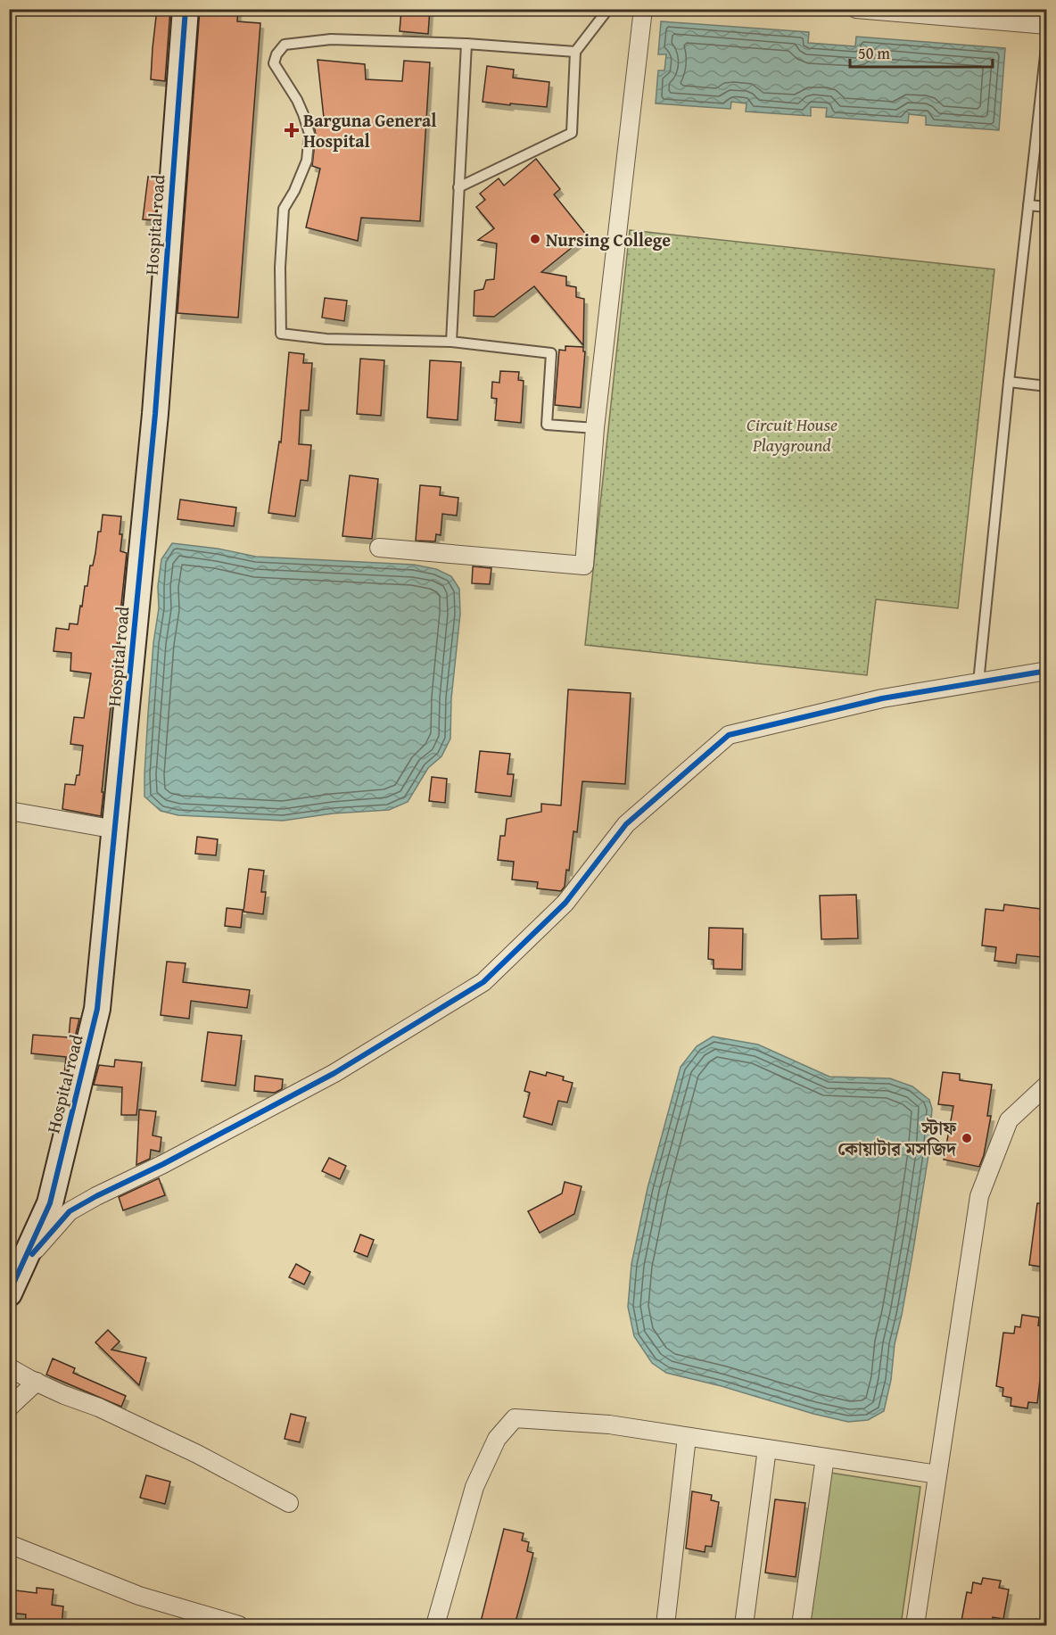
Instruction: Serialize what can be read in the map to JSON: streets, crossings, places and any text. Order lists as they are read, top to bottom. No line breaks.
{"streets":{"street":["Hospital road"]},"parks":["Circuit House Playground"],"places":{"health":["Barguna General Hospital"],"other":["Nursing College","স্টাফ কোয়াটার মসজিদ"]},"scale_bar":"50 m"}
